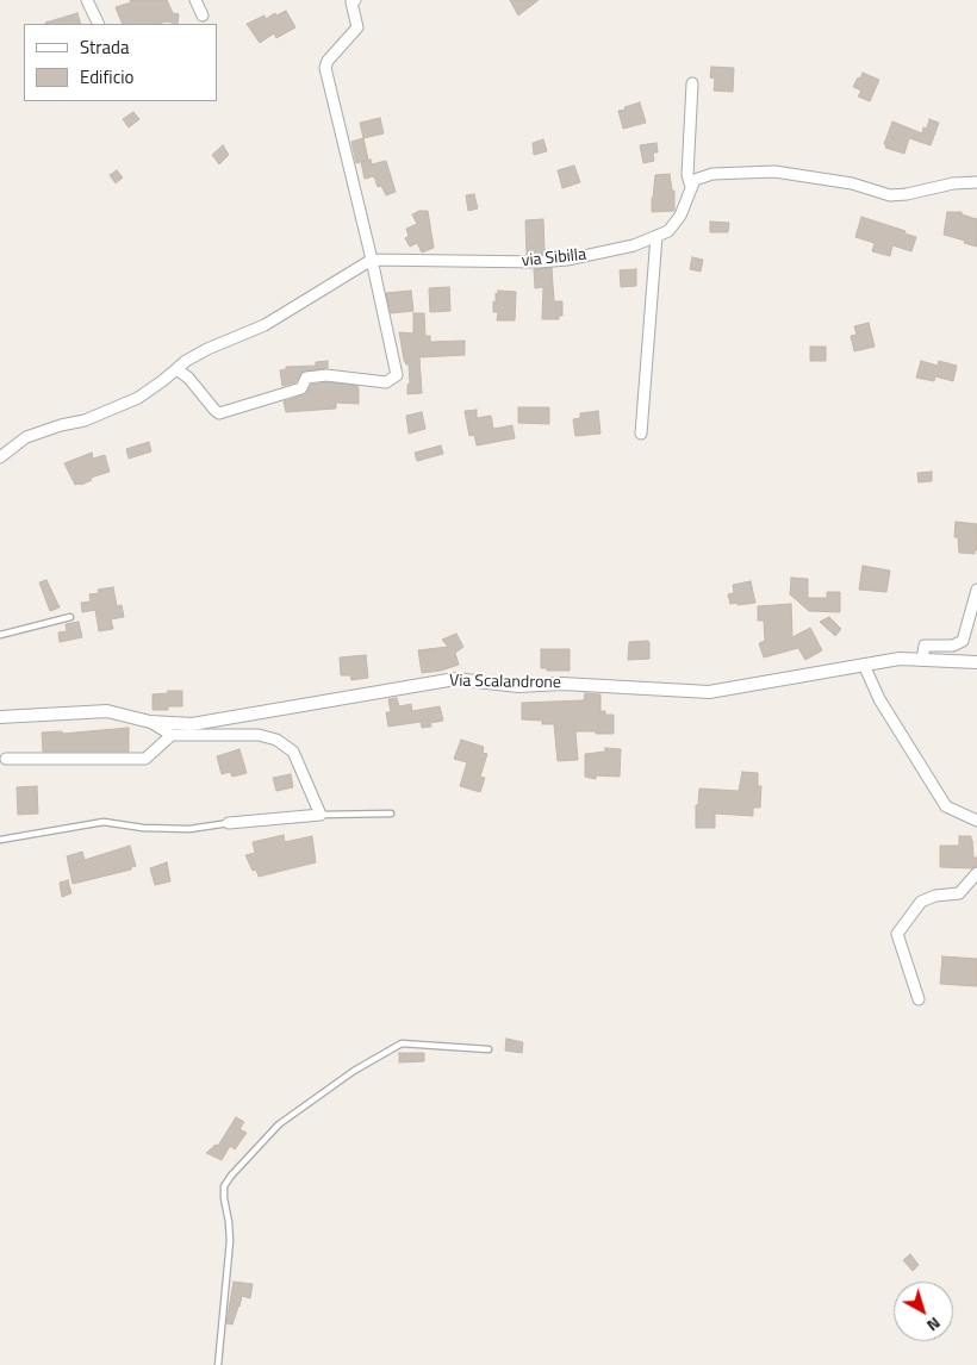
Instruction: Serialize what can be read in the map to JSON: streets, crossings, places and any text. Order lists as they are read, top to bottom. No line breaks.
{"streets":{"street":["via Sibilla","Via Scalandrone"]},"legend":["Strada","Edificio"],"north":"bottom right"}
